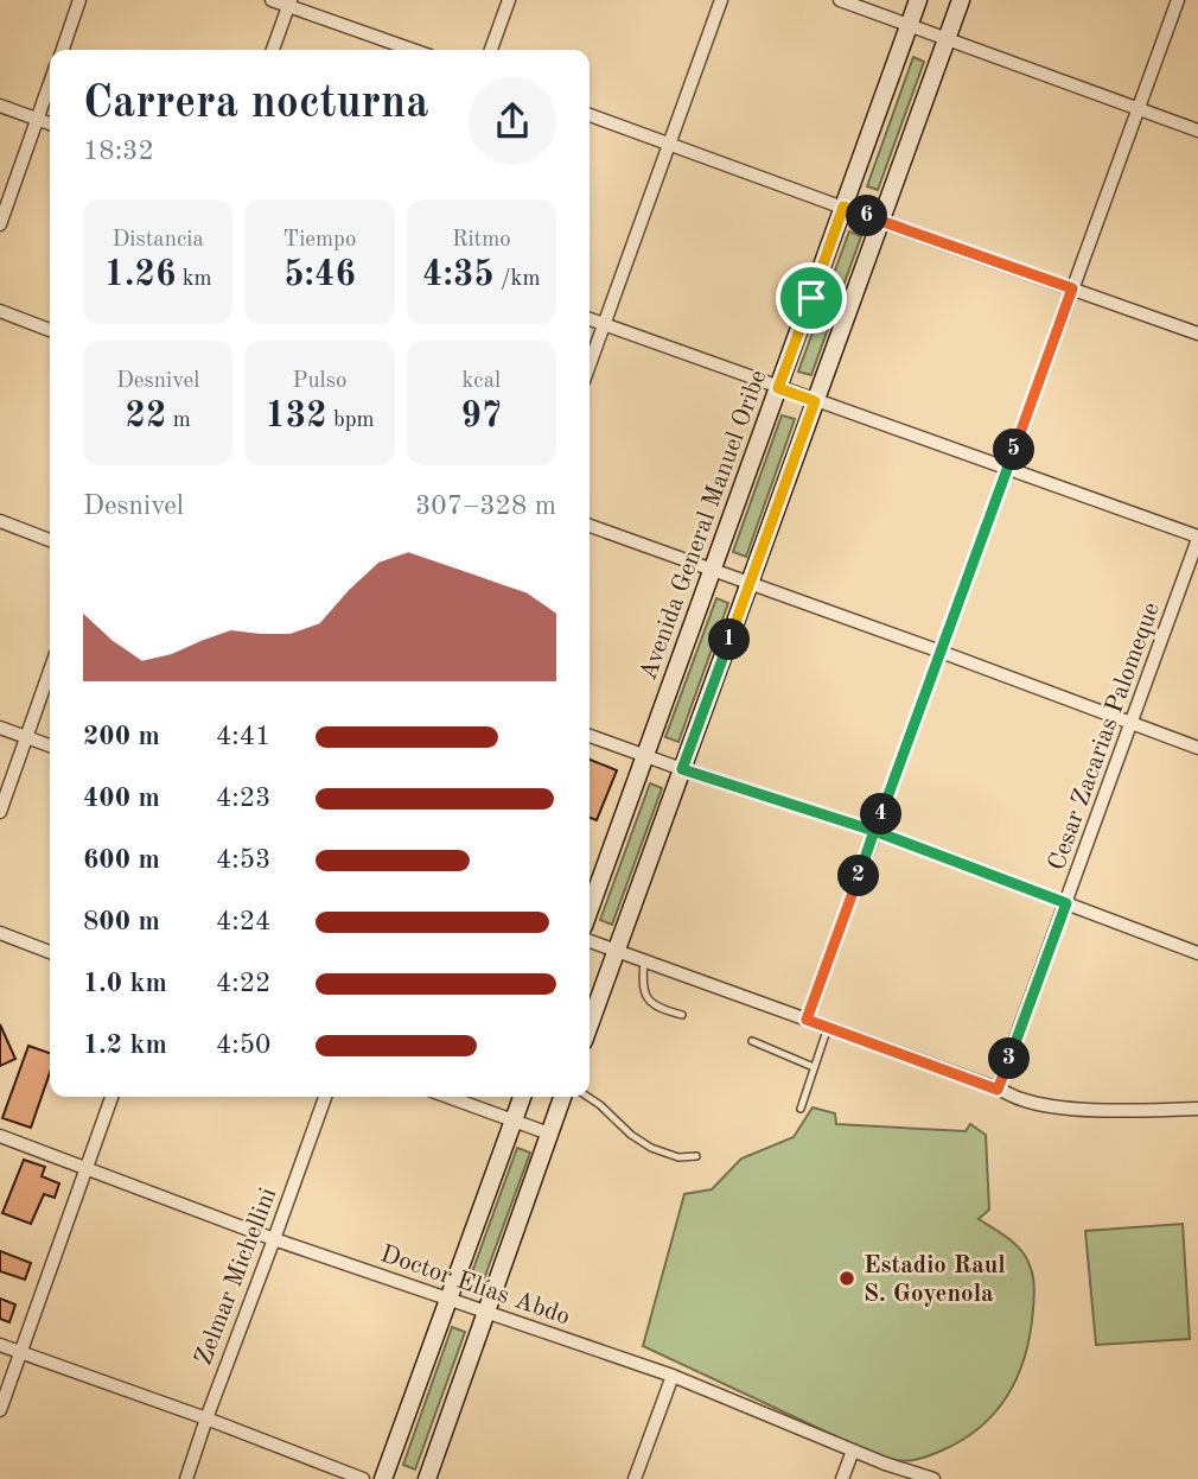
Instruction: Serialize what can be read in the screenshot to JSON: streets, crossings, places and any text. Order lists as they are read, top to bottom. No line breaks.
{"streets":{"main road":["Avenida General Manuel Oribe"],"street":["Cesar Zacarias Palomeque","Zelmar Michellini","Doctor Elías Abdo"]},"crossings":[["Zelmar Michellini","Doctor Elías Abdo"]],"places":["Estadio Raul S. Goyenola"],"page":{"heading":["Carrera nocturna","18:32"],"stats":[["Distancia","1.26 km"],["Tiempo","5:46"],["Ritmo","4:35 /km"],["Desnivel","22 m"],["Pulso","132 bpm"],["kcal","97"]],"pins":["6","5","1","4","2","3"],"chart":["Desnivel","307–328 m"],"list":[{"name":"200 m","note":"4:41"},{"name":"400 m","note":"4:23"},{"name":"600 m","note":"4:53"},{"name":"800 m","note":"4:24"},{"name":"1.0 km","note":"4:22"},{"name":"1.2 km","note":"4:50"}]}}
